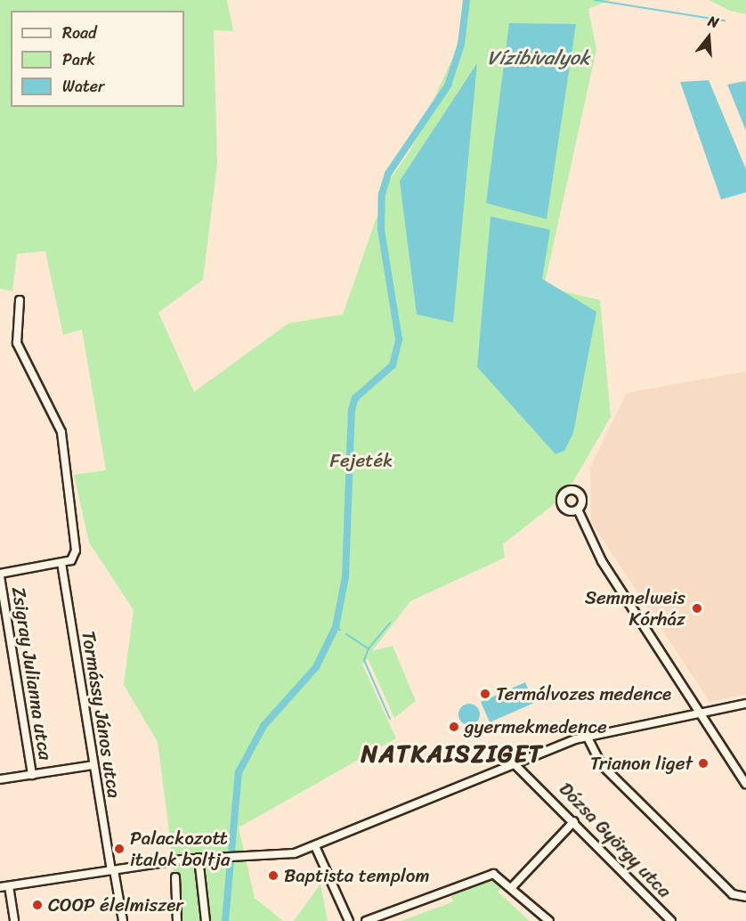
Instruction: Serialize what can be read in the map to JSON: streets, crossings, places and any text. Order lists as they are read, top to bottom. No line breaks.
{"streets":{"street":["Zsigray Julianna utca","Tormássy János utca","Dózsa György utca"]},"districts":["NATKAISZIGET"],"water":["Vízibivalyok"],"parks":["Fejeték"],"places":["Semmelweis Kórház","Termálvozes medence","gyermekmedence","Trianon liget","Palackozott italok boltja","Baptista templom","COOP élelmiszer"],"legend":["Road","Park","Water"],"north":"top"}
